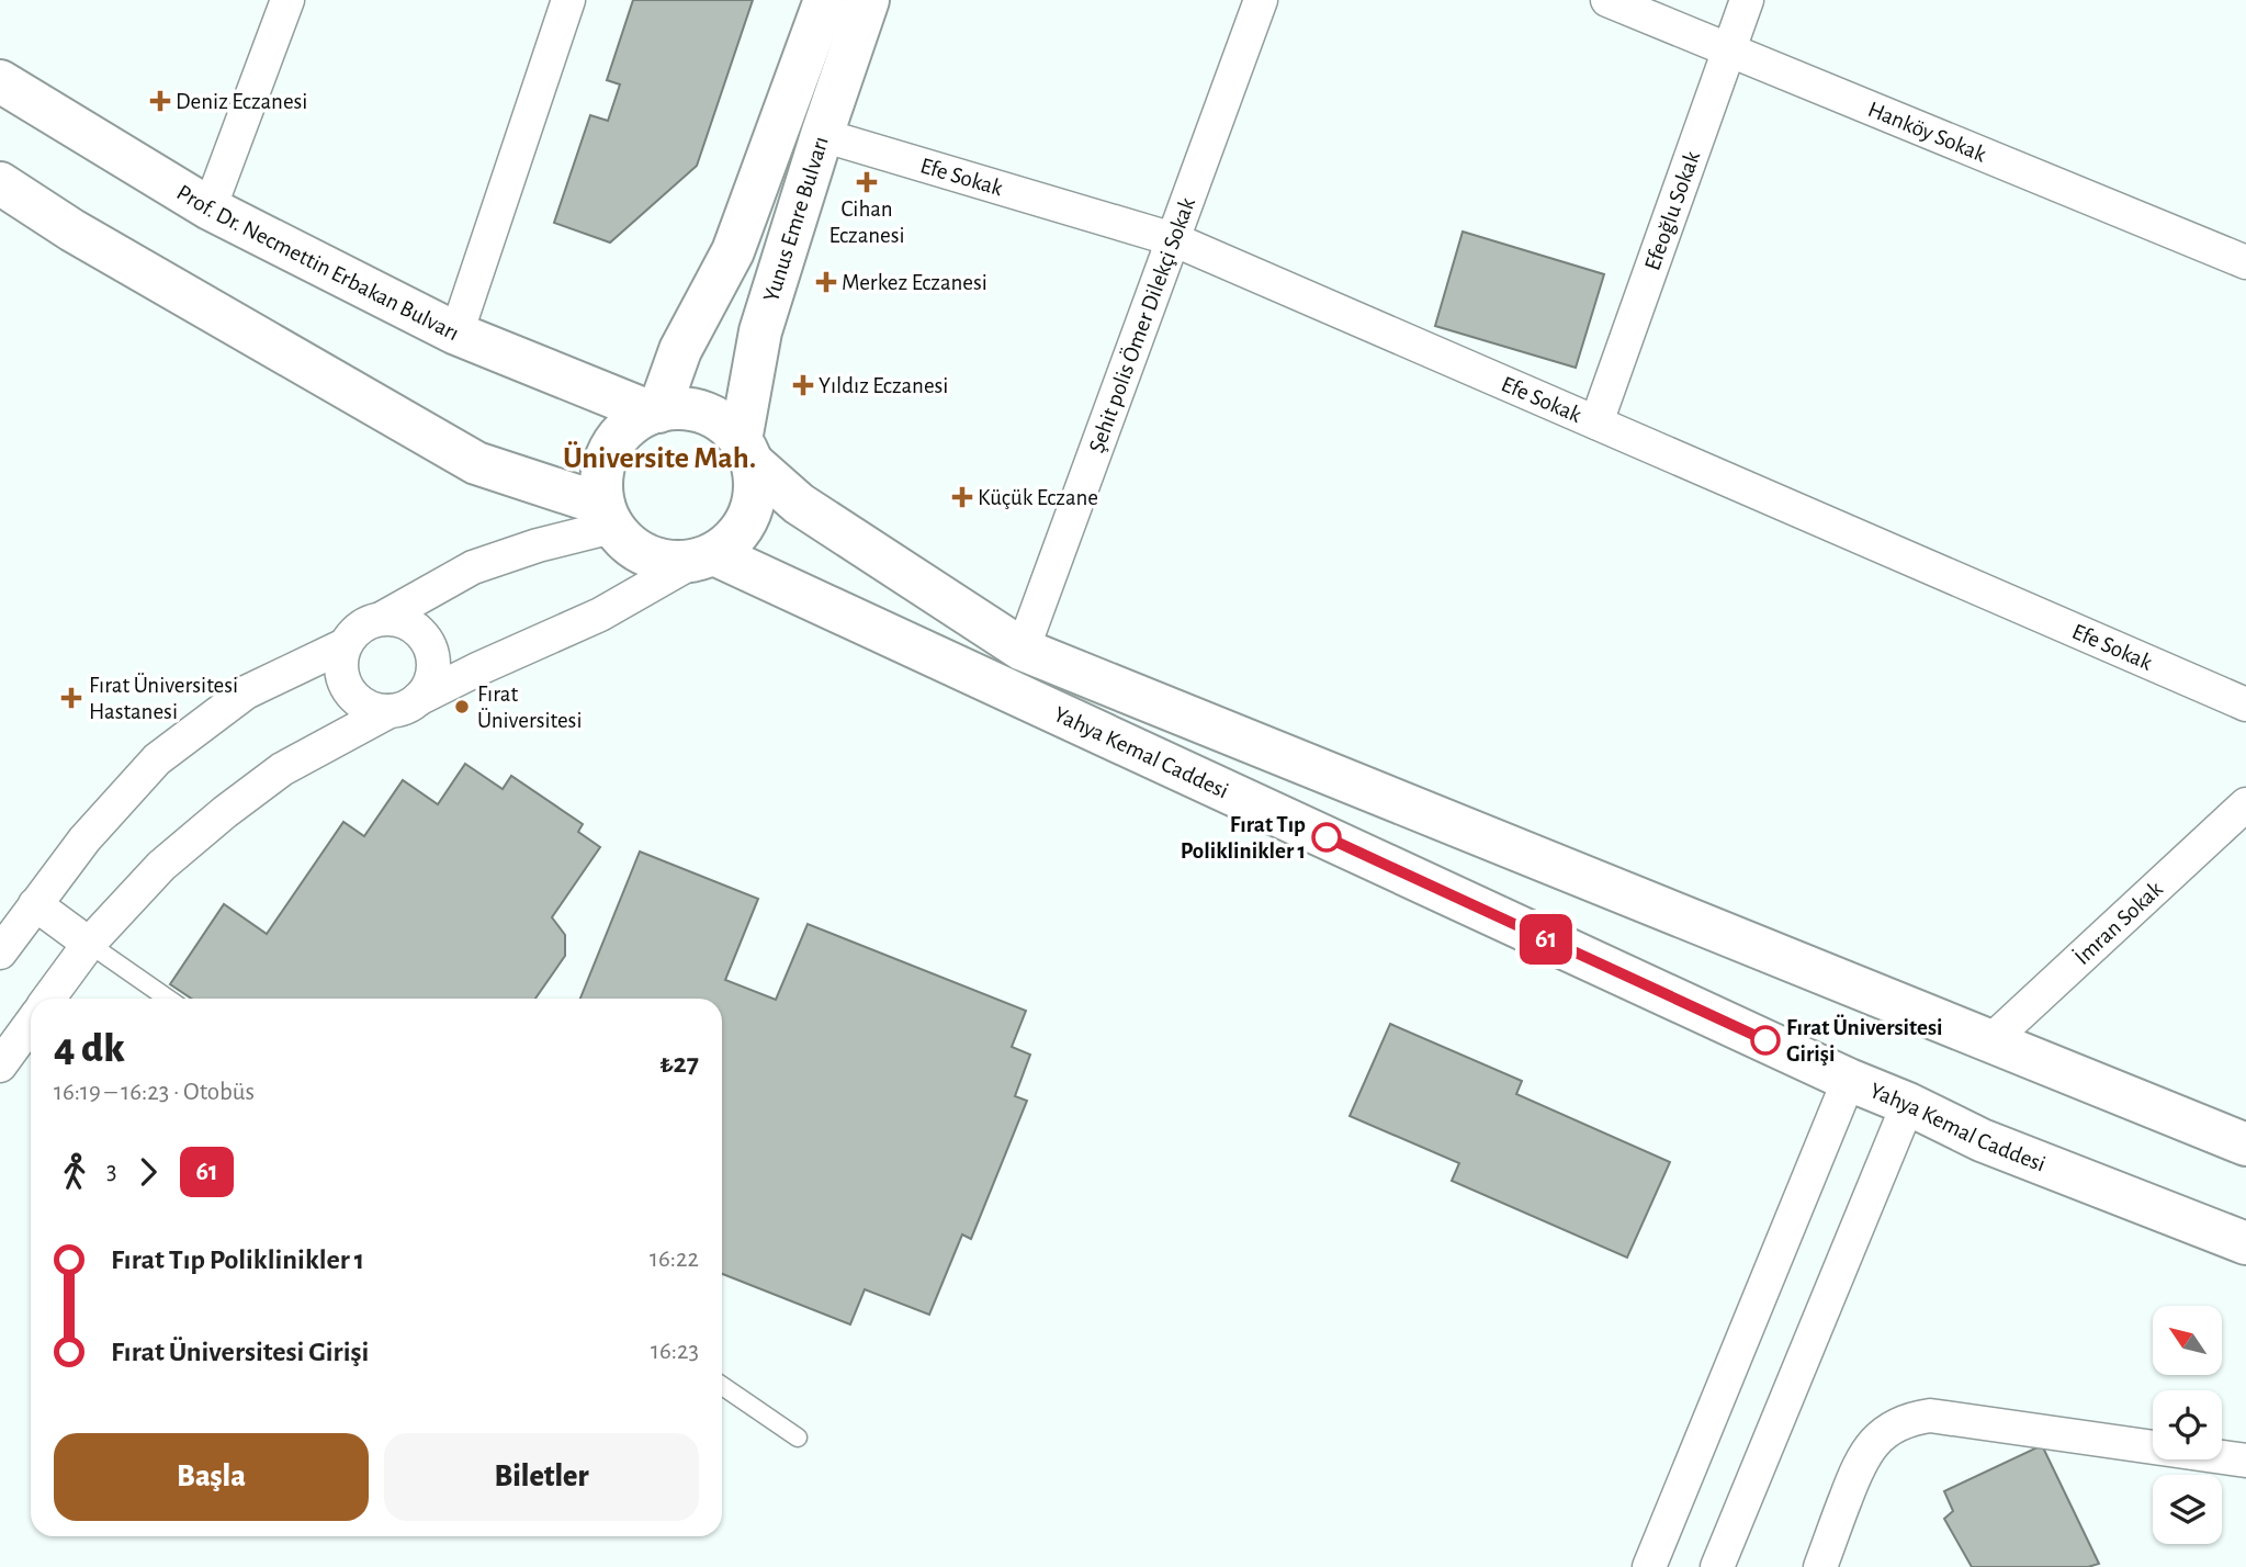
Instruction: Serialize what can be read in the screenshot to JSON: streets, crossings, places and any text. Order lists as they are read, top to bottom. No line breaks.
{"streets":{"main road":["Yunus Emre Bulvarı","Prof. Dr. Necmettin Erbakan Bulvarı","Yahya Kemal Caddesi"],"street":["Hanköy Sokak","Efe Sokak","Efeoğlu Sokak","Şehit polis Ömer Dilekçi Sokak","İmran Sokak"]},"crossings":[["Hanköy Sokak","Efeoğlu Sokak"],["Efe Sokak","Efeoğlu Sokak"],["Efe Sokak","Yunus Emre Bulvarı"],["Efe Sokak","Şehit polis Ömer Dilekçi Sokak"],["Yunus Emre Bulvarı","Prof. Dr. Necmettin Erbakan Bulvarı"],["Yunus Emre Bulvarı","Yahya Kemal Caddesi"],["Prof. Dr. Necmettin Erbakan Bulvarı","Yahya Kemal Caddesi"],["Şehit polis Ömer Dilekçi Sokak","Yahya Kemal Caddesi"],["Yahya Kemal Caddesi","İmran Sokak"]],"districts":["Üniversite Mah."],"places":{"health":["Deniz Eczanesi","Cihan Eczanesi","Merkez Eczanesi","Yıldız Eczanesi","Küçük Eczane","Fırat Üniversitesi Hastanesi"],"other":["Fırat Üniversitesi","Fırat Tıp Poliklinikler 1","Fırat Üniversitesi Girişi"]},"lines":["bus line 61"],"north":"top left","page":{"on_map":"61","heading":["4 dk","16:19 – 16:23 · Otobüs","₺27"],"legs":["3","61"],"list":[{"name":"Fırat Tıp Poliklinikler 1","value":"16:22"},{"name":"Fırat Üniversitesi Girişi","value":"16:23"}],"buttons":["Başla","Biletler"]}}
